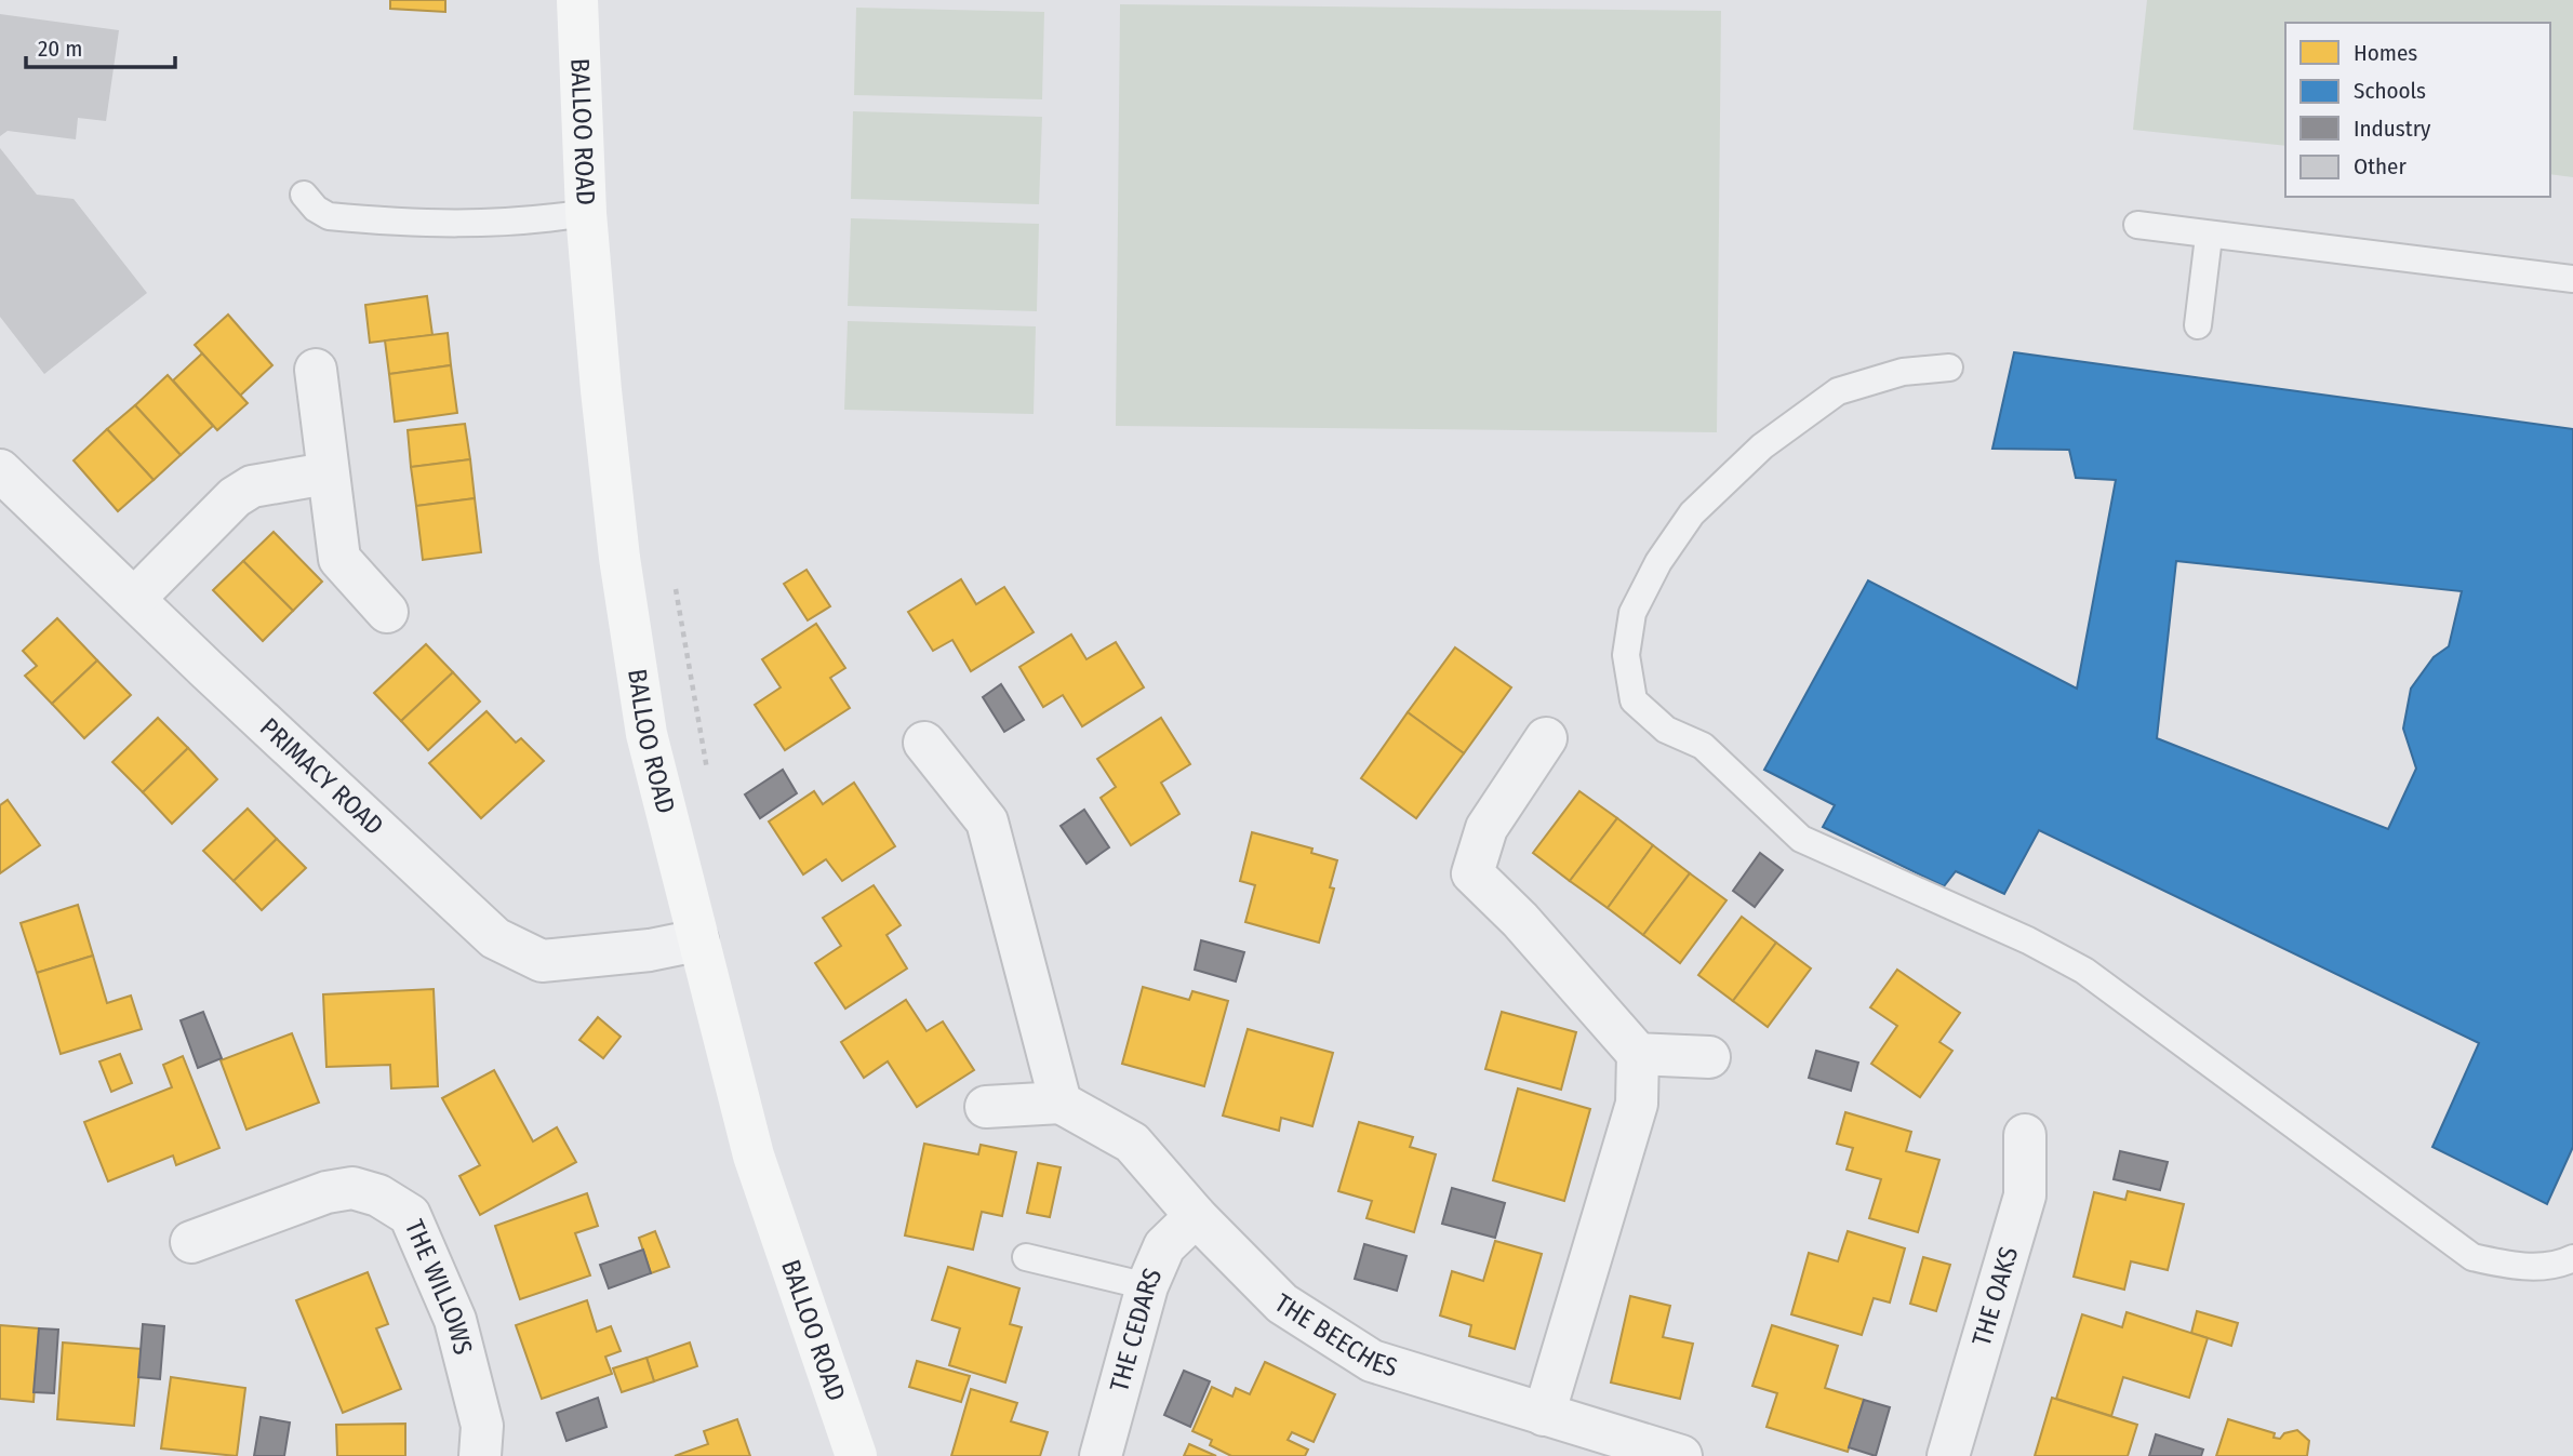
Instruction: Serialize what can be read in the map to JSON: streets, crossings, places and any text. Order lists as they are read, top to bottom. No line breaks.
{"streets":{"street":["BALLOO ROAD","PRIMACY ROAD","THE WILLOWS","THE OAKS","THE CEDARS","THE BEECHES"]},"crossings":[["BALLOO ROAD","PRIMACY ROAD"],["THE CEDARS","THE BEECHES"]],"legend":["Homes","Schools","Industry","Other"],"scale_bar":"20 m"}
